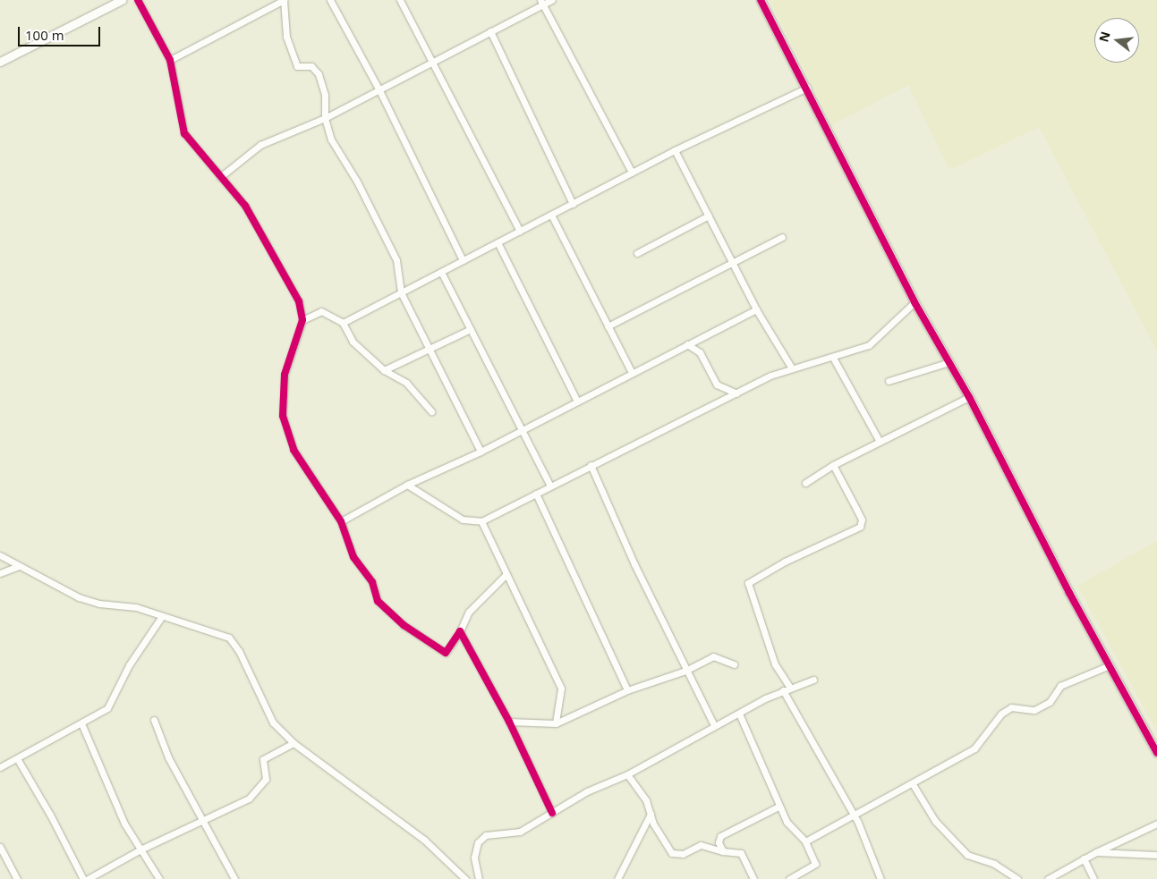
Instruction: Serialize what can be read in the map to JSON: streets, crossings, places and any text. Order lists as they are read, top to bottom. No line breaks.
{"scale_bar":"100 m","north":"left"}
